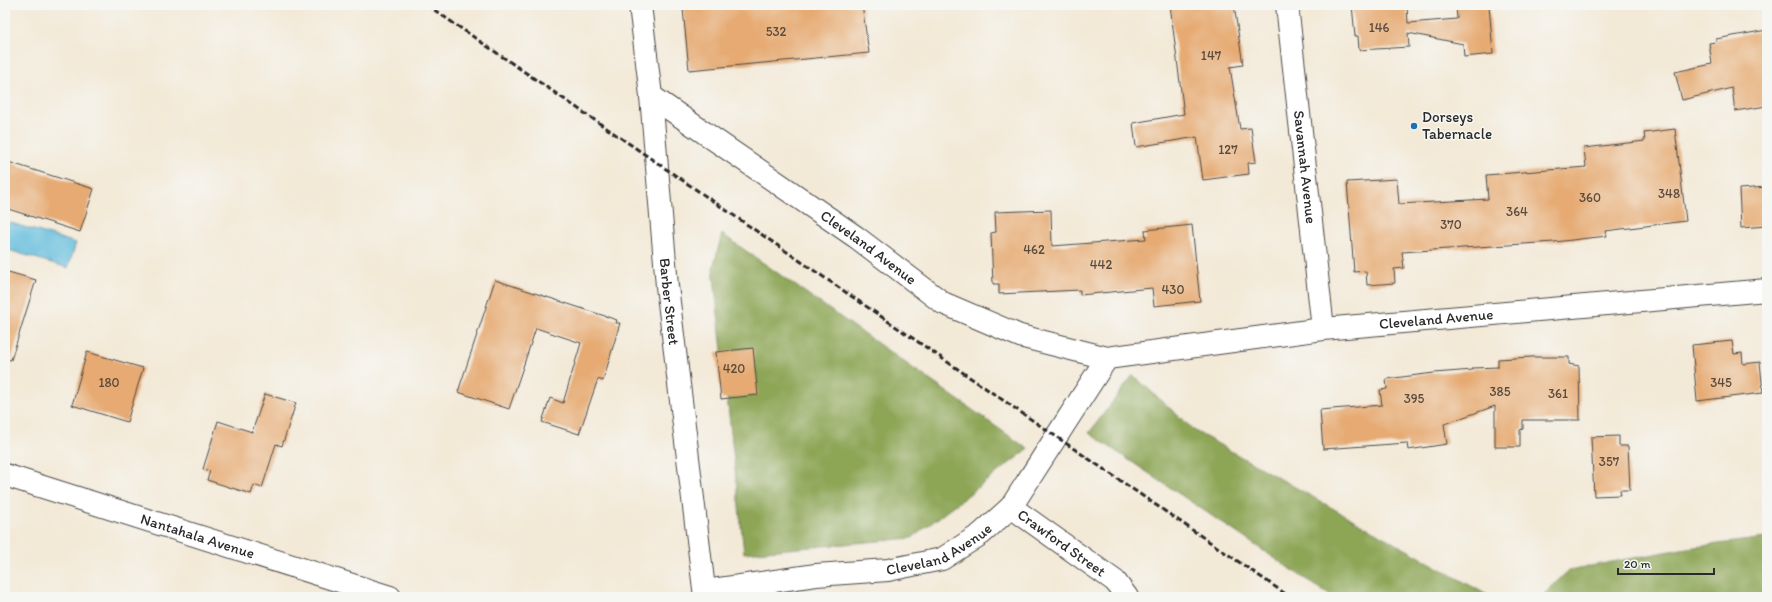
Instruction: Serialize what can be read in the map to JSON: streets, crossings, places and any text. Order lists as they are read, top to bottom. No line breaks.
{"streets":{"street":["Savannah Avenue","Cleveland Avenue","Barber Street","Nantahala Avenue","Crawford Street"]},"crossings":[["Savannah Avenue","Cleveland Avenue"],["Cleveland Avenue","Barber Street"],["Cleveland Avenue","Crawford Street"]],"places":["Dorseys Tabernacle"],"house_numbers":["146","532","147","127","348","360","364","370","462","442","430","420","180","345","385","361","395","357"],"scale_bar":"20 m"}
